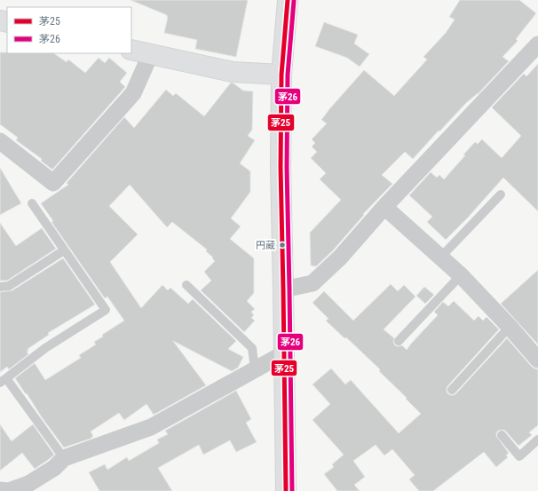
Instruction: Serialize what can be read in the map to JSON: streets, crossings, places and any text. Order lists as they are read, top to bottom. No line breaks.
{"places":["円蔵"],"lines":["transit line 茅25","transit line 茅26"],"legend":["茅25","茅26"]}
